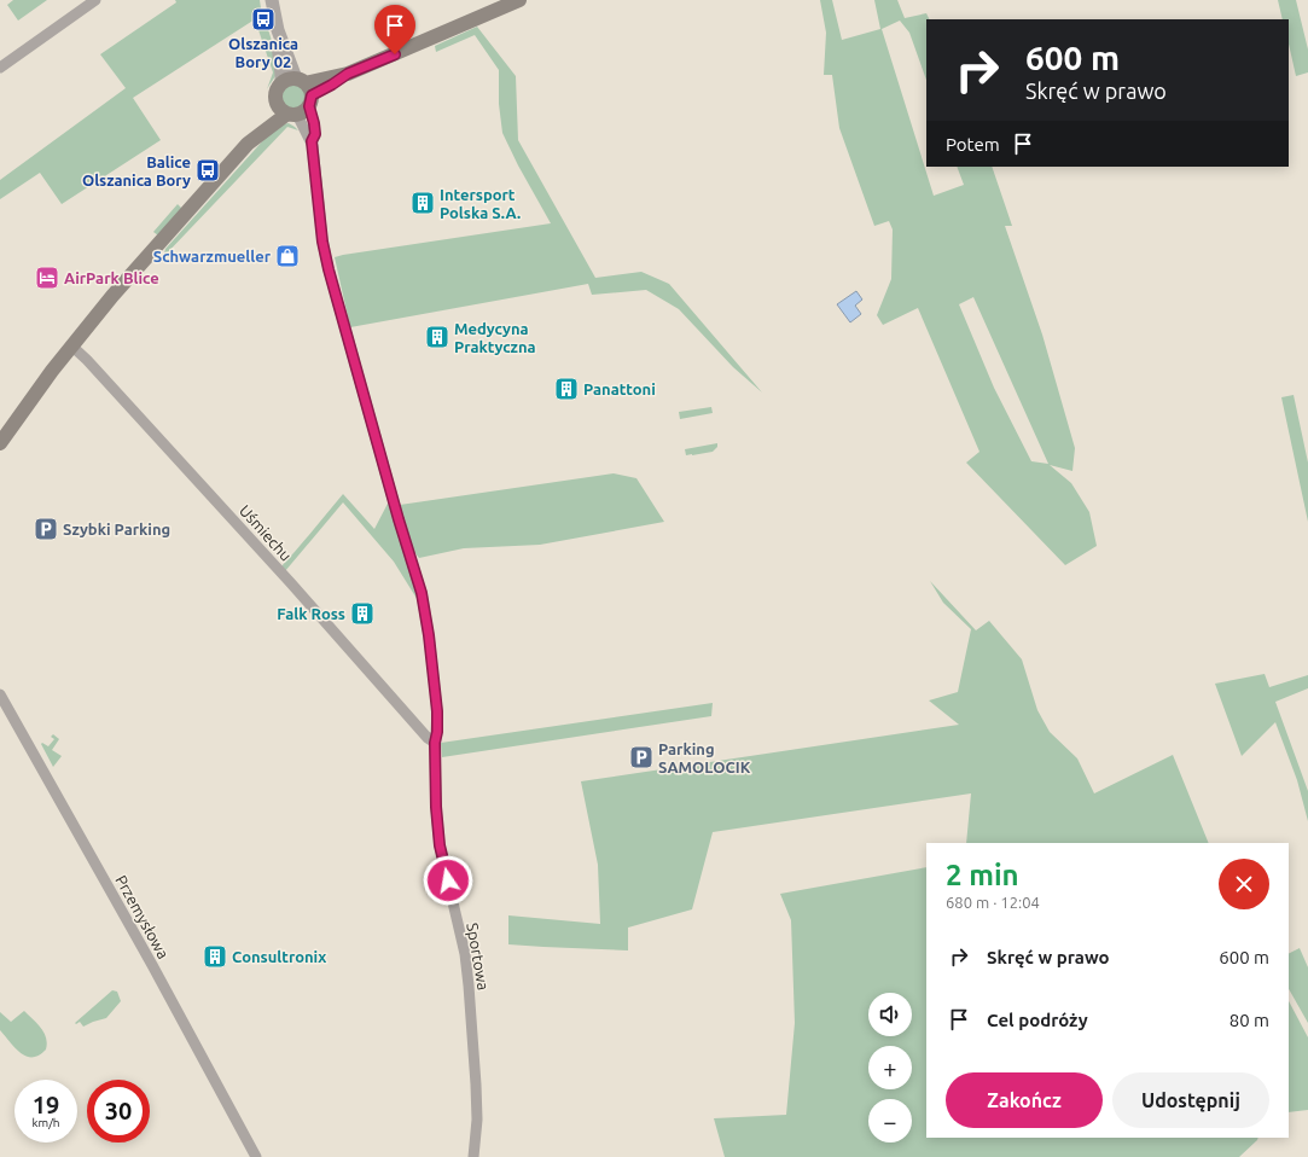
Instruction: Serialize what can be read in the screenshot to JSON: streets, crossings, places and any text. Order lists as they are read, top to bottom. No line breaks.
{"streets":{"street":["Uśmiechu","Przemysłowa","Sportowa"]},"crossings":[["Uśmiechu","Sportowa"]],"places":{"bus stop":["Olszanica Bory 02","Balice Olszanica Bory"],"building":["Intersport Polska S.A.","Medycyna Praktyczna","Panattoni","Falk Ross","Consultronix"],"shop":["Schwarzmueller"],"hotel":["AirPark Blice"],"parking":["Szybki Parking","Parking SAMOLOCIK"]},"page":{"turn":["600 m","Skręć w prawo"],"then":"Potem","heading":["2 min","680 m · 12:04"],"list":[{"name":"Skręć w prawo","value":"600 m"},{"name":"Cel podróży","value":"80 m"}],"map_buttons":["+","−"],"buttons":["Zakończ","Udostępnij"],"speed":"19 km/h","limit":"30"}}
